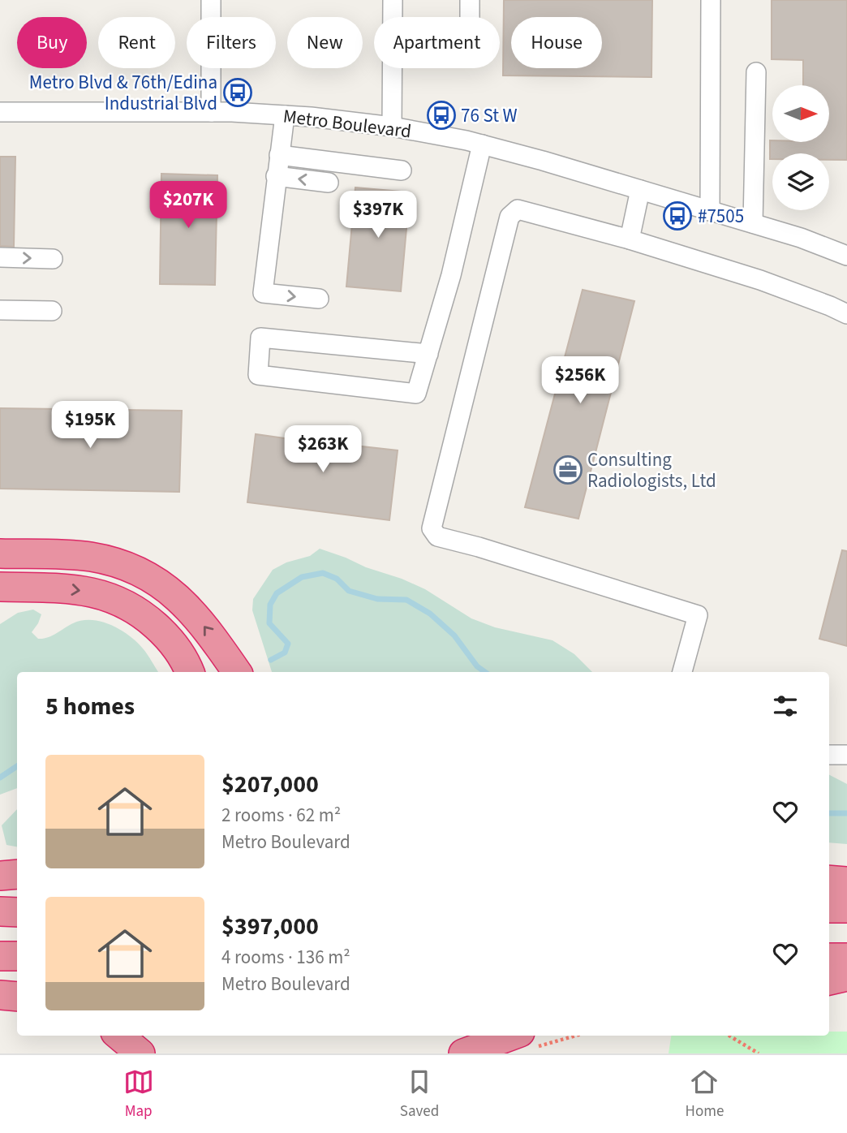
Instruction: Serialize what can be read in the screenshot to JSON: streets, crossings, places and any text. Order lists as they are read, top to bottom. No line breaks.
{"streets":{"street":["Metro Boulevard"]},"places":{"bus stop":["Metro Blvd & 76th/Edina Industrial Blvd","76 St W","#7505"],"office":["Consulting Radiologists, Ltd"]},"north":"right","page":{"chip":["Buy","Rent","Filters","New","Apartment","House"],"price":["$207K","$397K","$256K","$195K","$263K"],"heading":"5 homes","list":[{"name":"$207,000","note":"2 rooms · 62 m² · Metro Boulevard"},{"name":"$397,000","note":"4 rooms · 136 m² · Metro Boulevard"}],"tabs":["Map","Saved","Home"]}}
